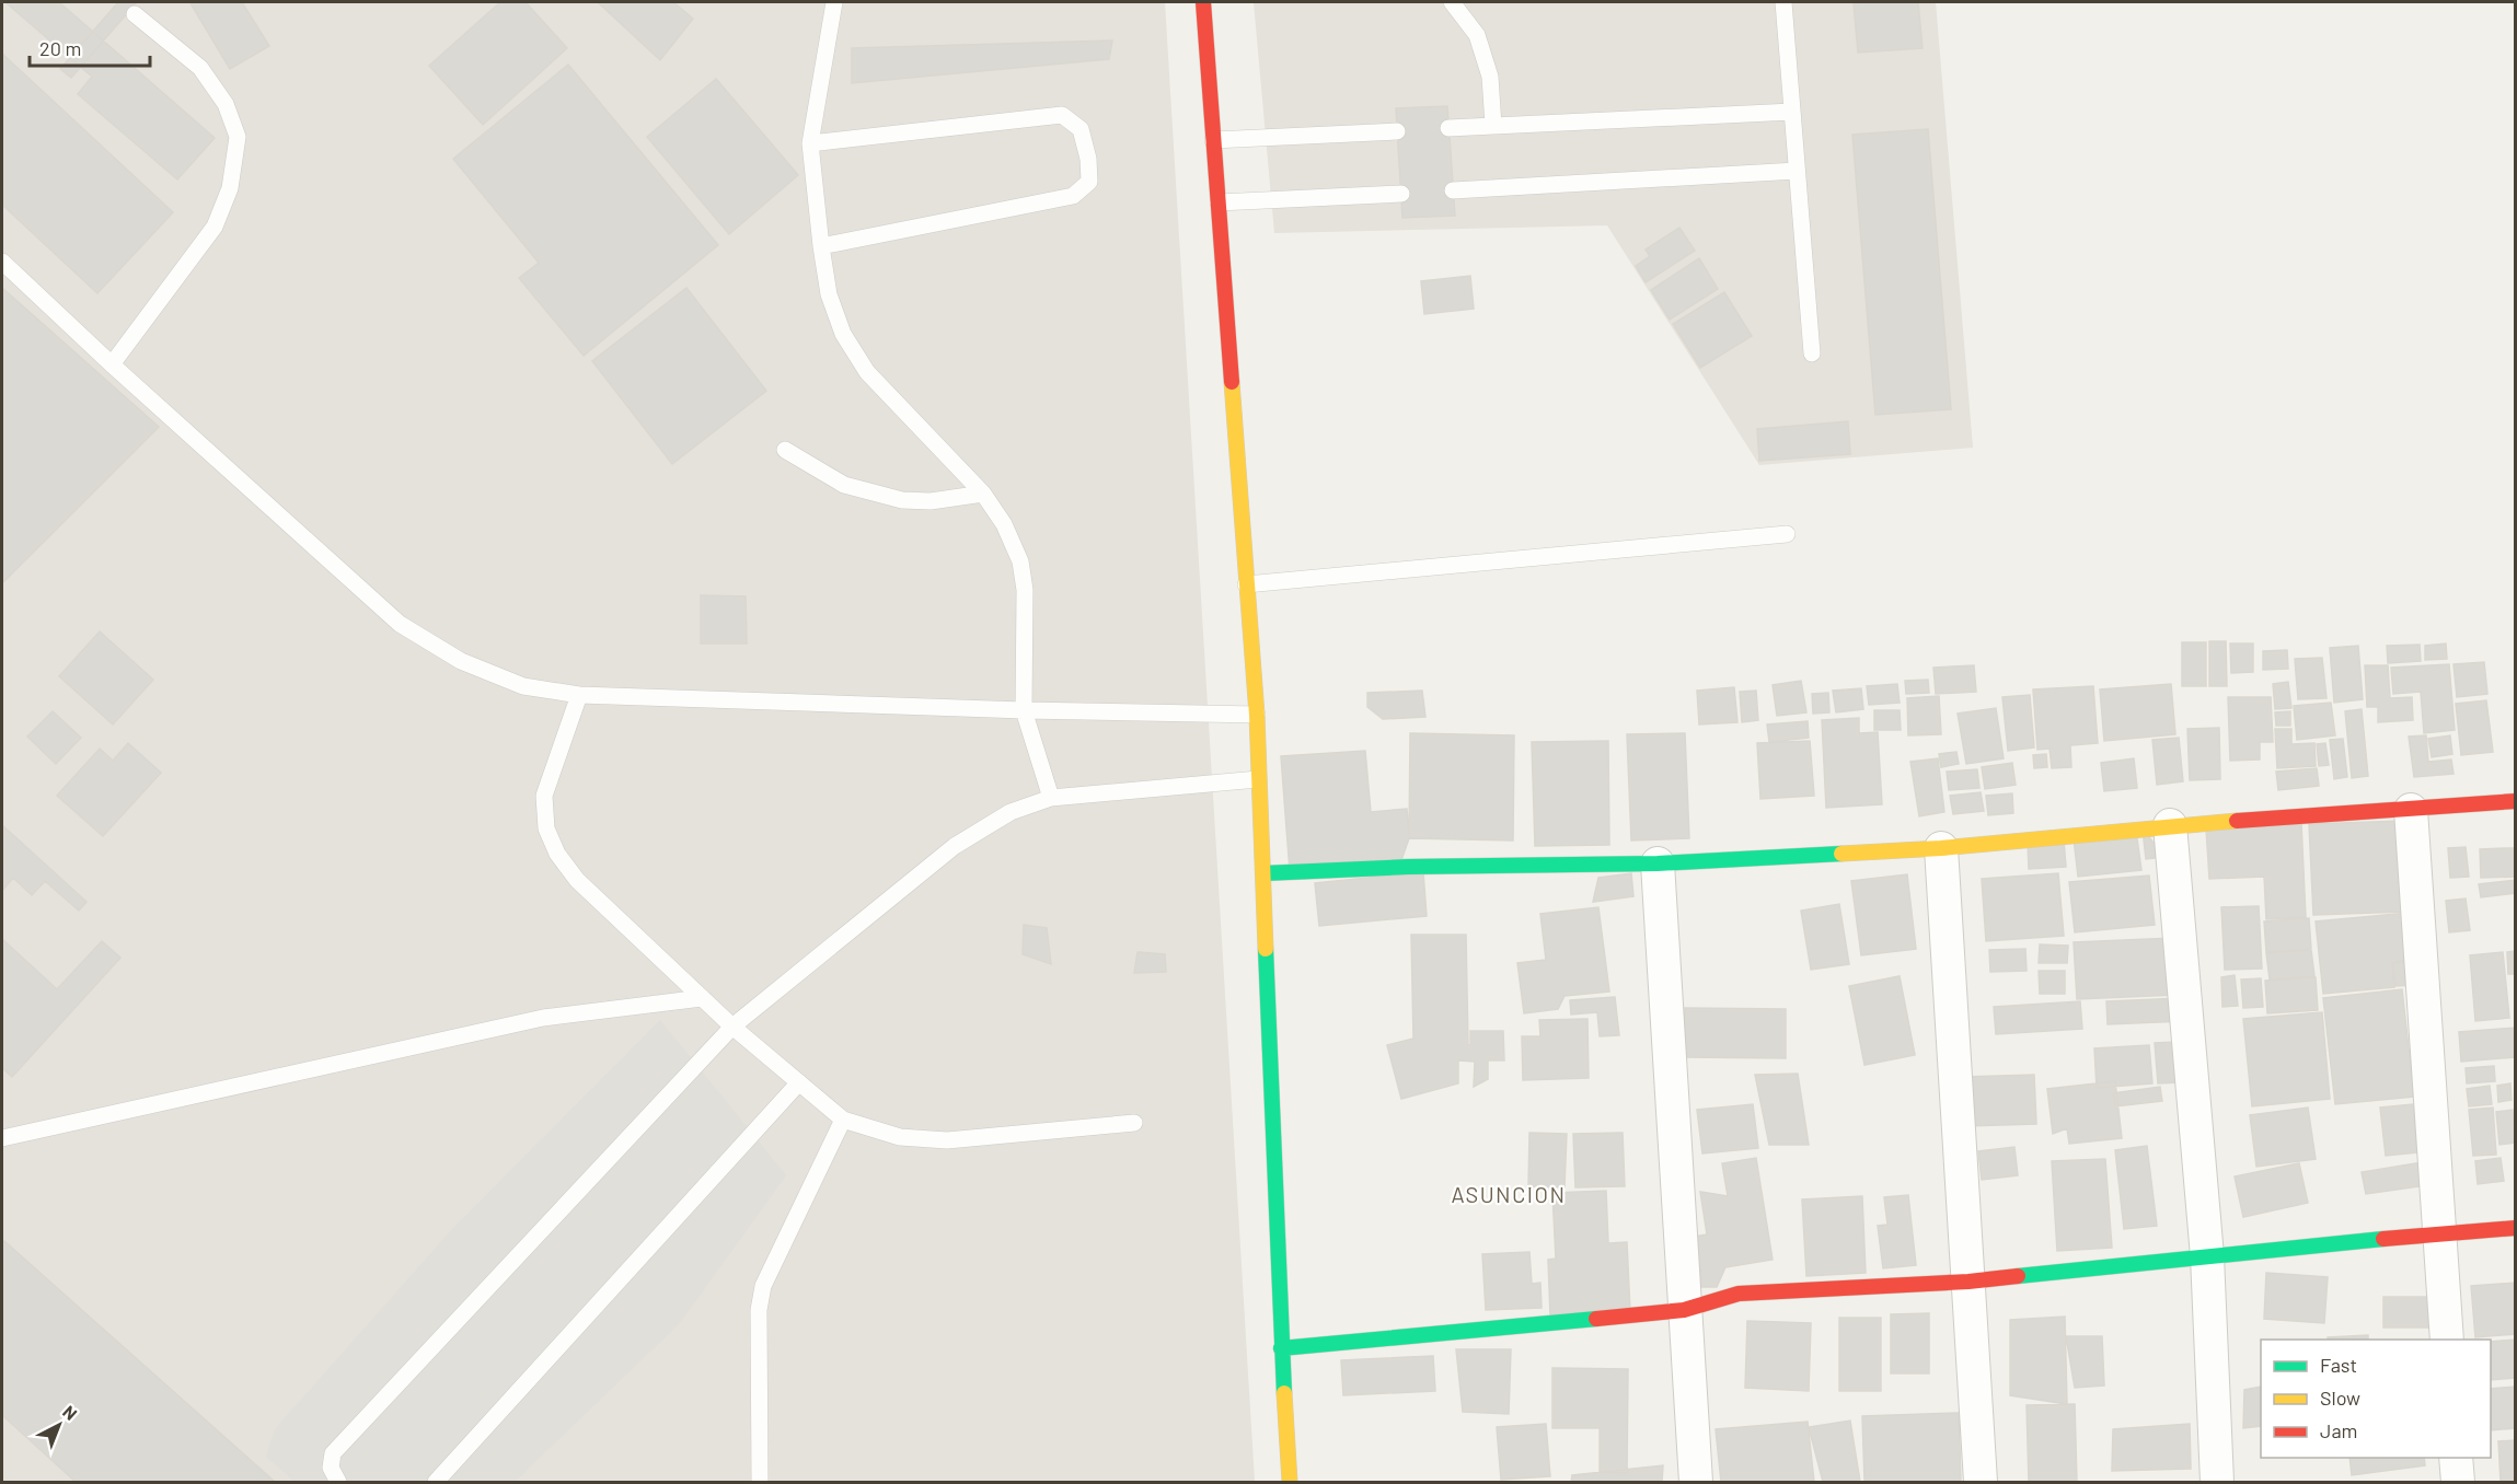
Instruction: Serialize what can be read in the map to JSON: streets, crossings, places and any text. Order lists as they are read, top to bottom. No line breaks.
{"districts":["ASUNCION"],"legend":["Fast","Slow","Jam"],"scale_bar":"20 m","north":"top right"}
